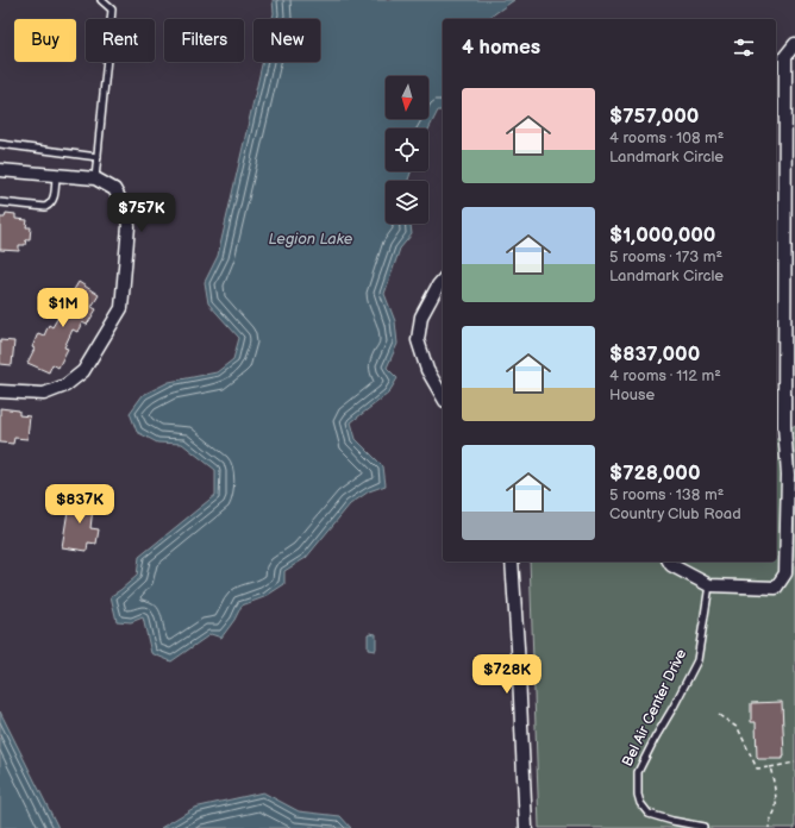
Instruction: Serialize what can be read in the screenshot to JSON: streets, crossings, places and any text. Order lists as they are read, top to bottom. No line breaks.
{"streets":{"lane":["Bel Air Center Drive"]},"water":["Legion Lake"],"north":"bottom","page":{"chip":["Buy","Rent","Filters","New"],"heading":"4 homes","list":[{"name":"$757,000","note":"4 rooms · 108 m² · Landmark Circle"},{"name":"$1,000,000","note":"5 rooms · 173 m² · Landmark Circle"},{"name":"$837,000","note":"4 rooms · 112 m² · House"},{"name":"$728,000","note":"5 rooms · 138 m² · Country Club Road"}],"price":["$757K","$1M","$837K","$728K"]}}
